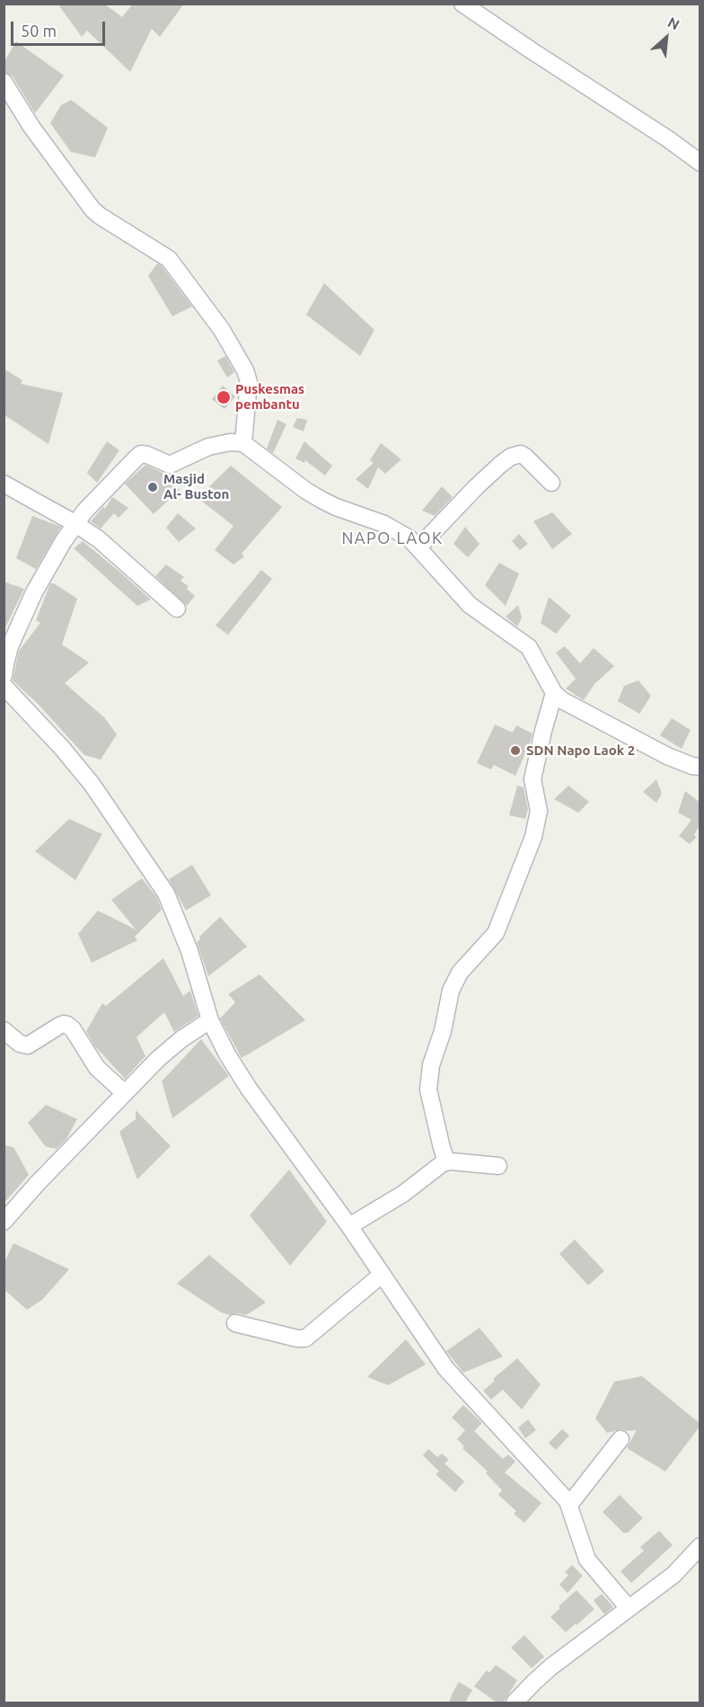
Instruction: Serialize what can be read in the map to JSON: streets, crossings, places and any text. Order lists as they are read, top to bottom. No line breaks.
{"districts":["NAPO LAOK"],"places":["Puskesmas pembantu","Masjid Al- Buston","SDN Napo Laok 2"],"scale_bar":"50 m","north":"top right"}
